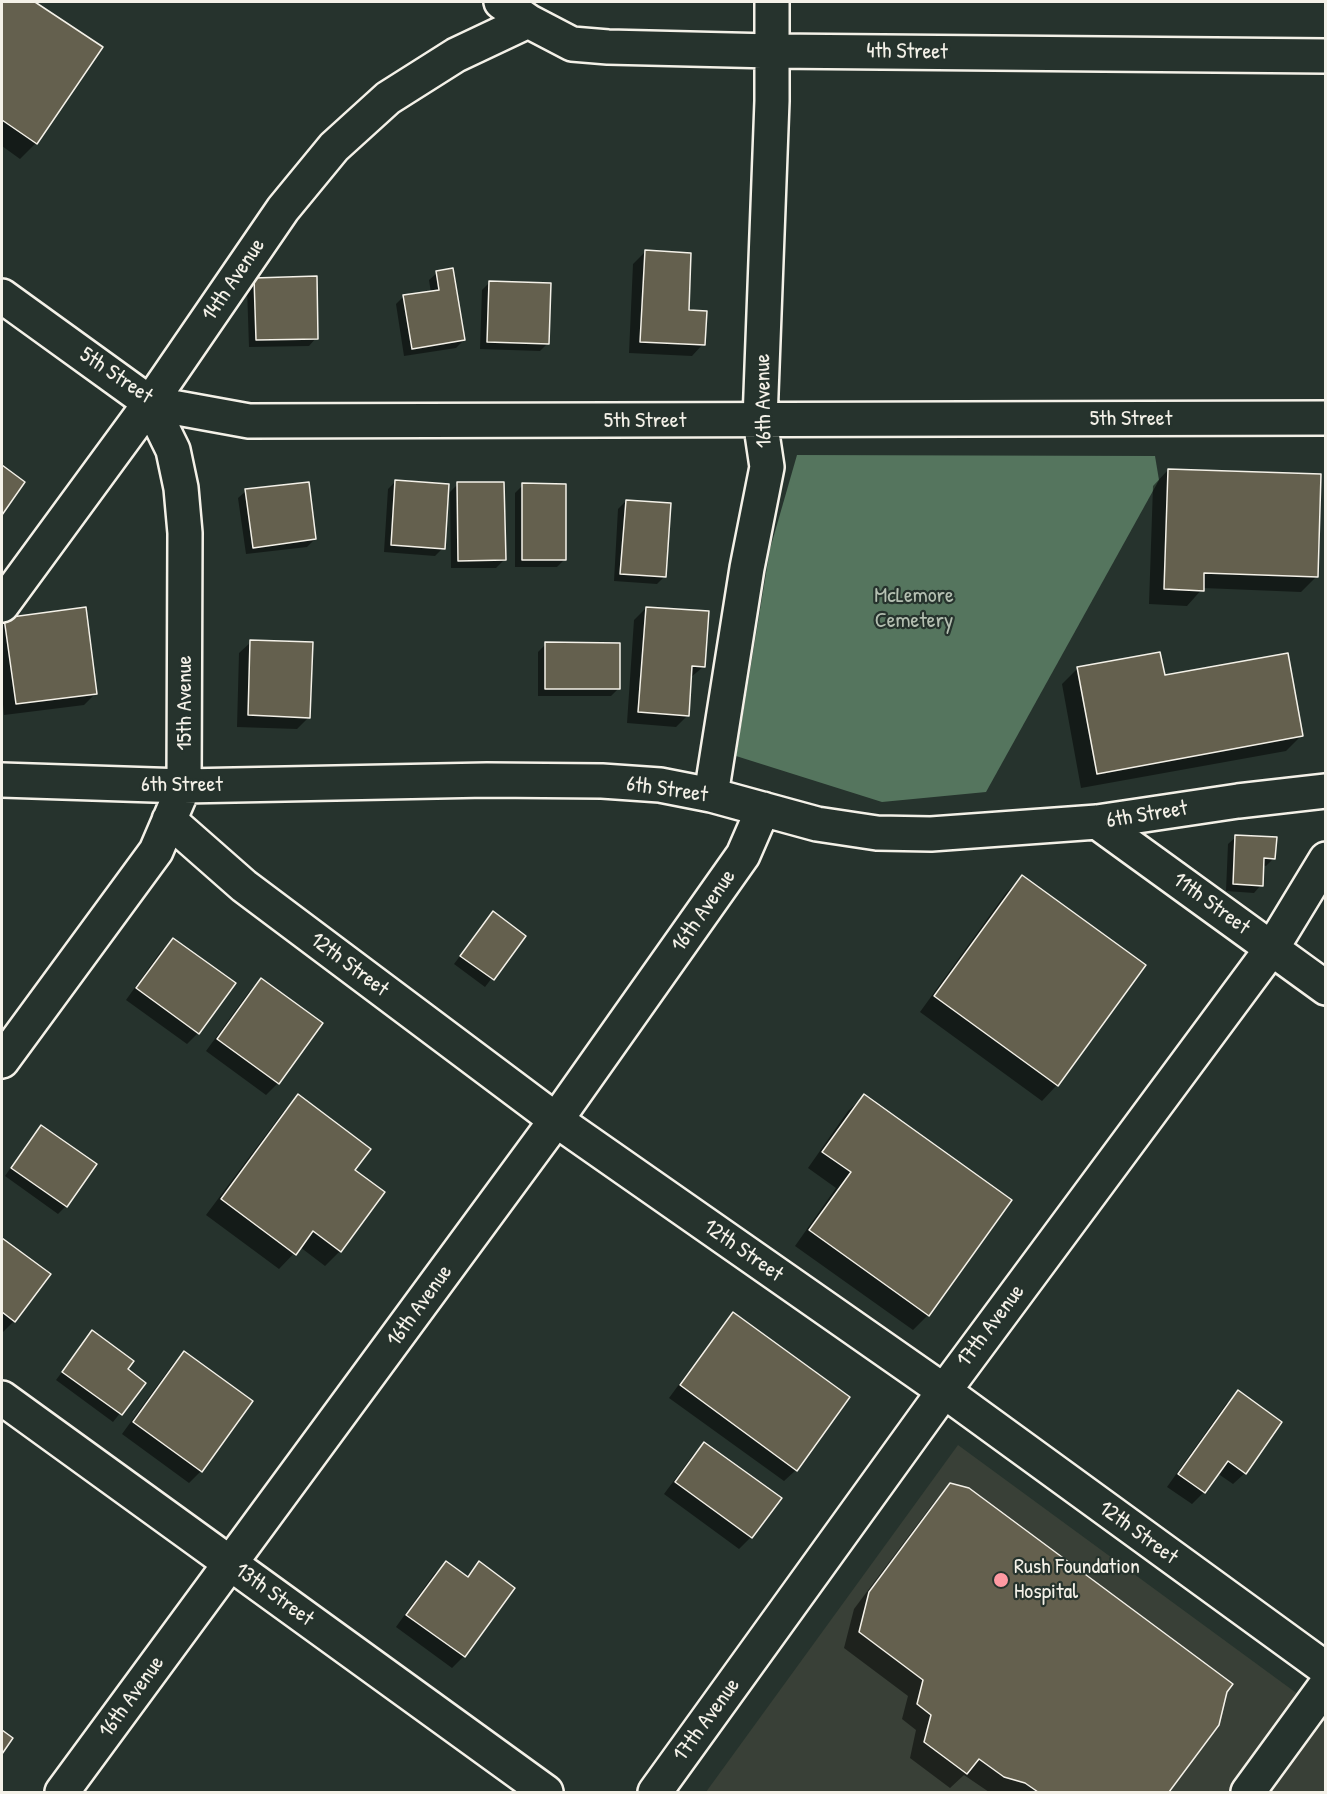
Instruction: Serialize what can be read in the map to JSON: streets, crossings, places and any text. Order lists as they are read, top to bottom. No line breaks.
{"streets":{"street":["4th Street","14th Avenue","5th Street","16th Avenue","15th Avenue","6th Street","11th Street","12th Street","17th Avenue","13th Street"]},"crossings":[["4th Street","14th Avenue"],["4th Street","16th Avenue"],["14th Avenue","5th Street"],["14th Avenue","15th Avenue"],["5th Street","16th Avenue"],["5th Street","15th Avenue"],["16th Avenue","6th Street"],["16th Avenue","12th Street"],["16th Avenue","13th Street"],["15th Avenue","6th Street"],["15th Avenue","12th Street"],["6th Street","11th Street"],["11th Street","17th Avenue"],["12th Street","17th Avenue"]],"parks":["McLemore Cemetery"],"places":["Rush Foundation Hospital"]}
